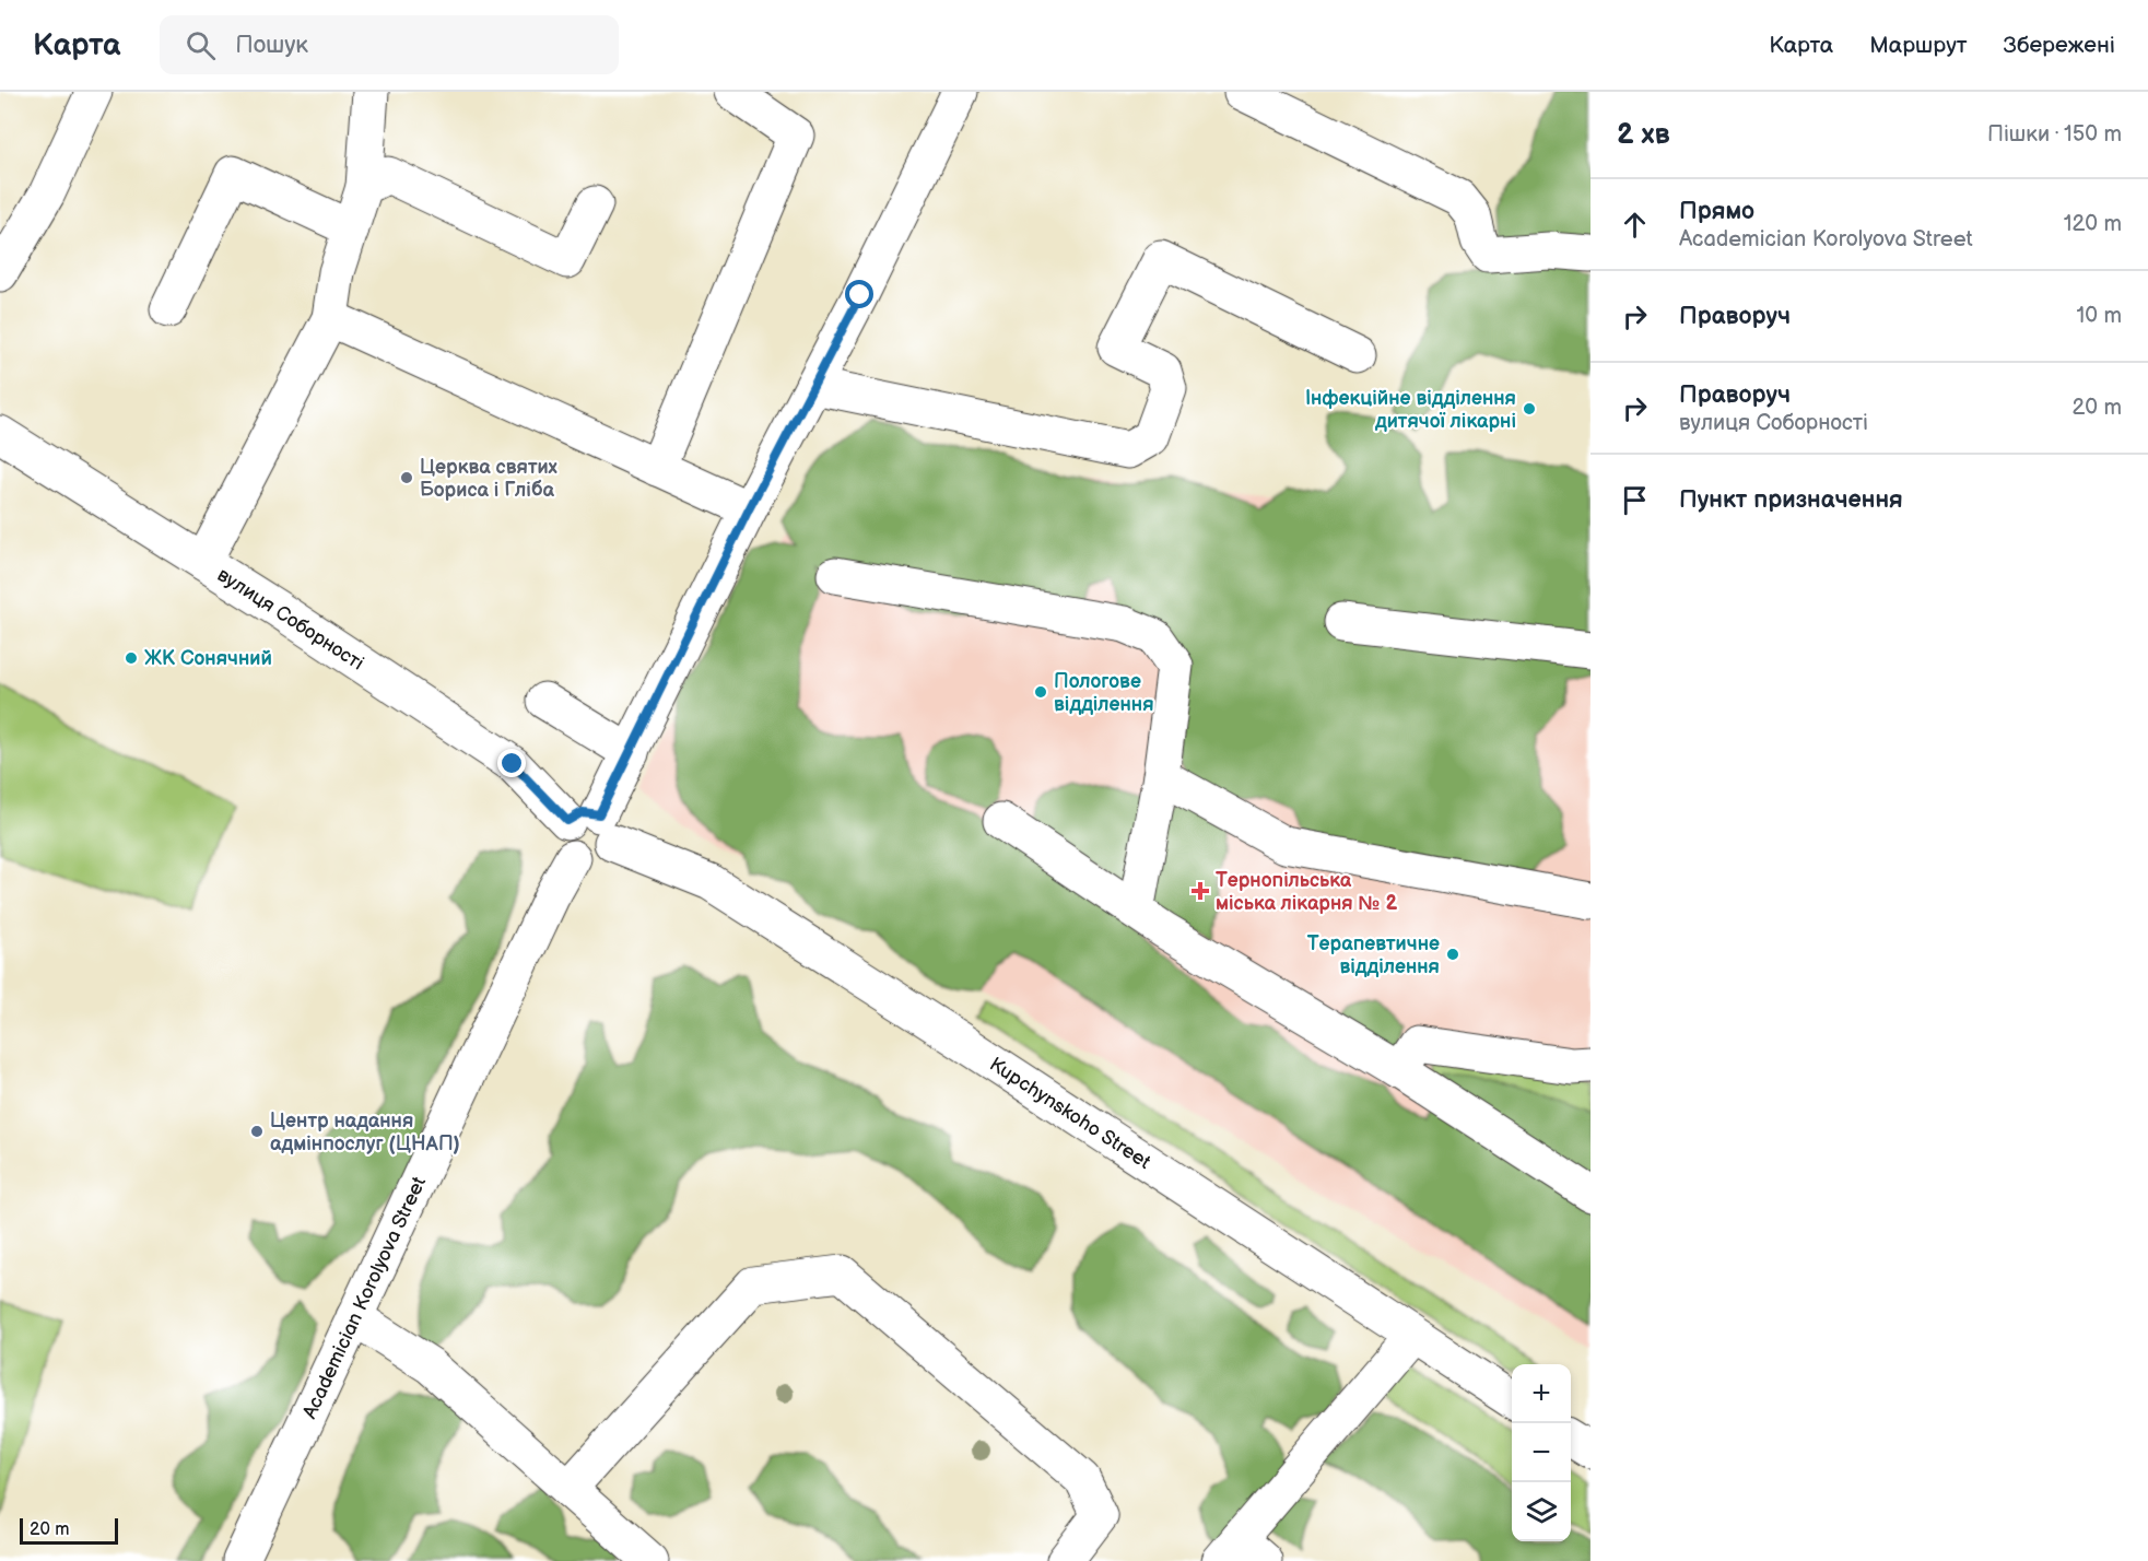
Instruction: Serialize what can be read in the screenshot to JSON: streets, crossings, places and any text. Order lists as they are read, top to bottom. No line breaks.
{"streets":{"street":["вулиця Соборності","Kupchynskoho Street","Academician Korolyova Street"]},"crossings":[["вулиця Соборності","Kupchynskoho Street"],["вулиця Соборності","Academician Korolyova Street"],["Kupchynskoho Street","Academician Korolyova Street"]],"places":{"other":["Інфекційне відділення дитячої лікарні","Церква святих Бориса і Гліба","ЖК Сонячний","Пологове відділення","Терапевтичне відділення","Центр надання адмінпослуг (ЦНАП)"],"health":["Тернопільська міська лікарня № 2"]},"scale_bar":"20 m","page":{"header":"Карта","search":"Пошук","nav":["Карта","Маршрут","Збережені"],"heading":["2 хв","Пішки · 150 m"],"list":[["Прямо","Academician Korolyova Street","120 m"],["Праворуч","10 m"],["Праворуч","вулиця Соборності","20 m"],"Пункт призначення"],"map_buttons":["+","−"],"scale":"20 m"}}
